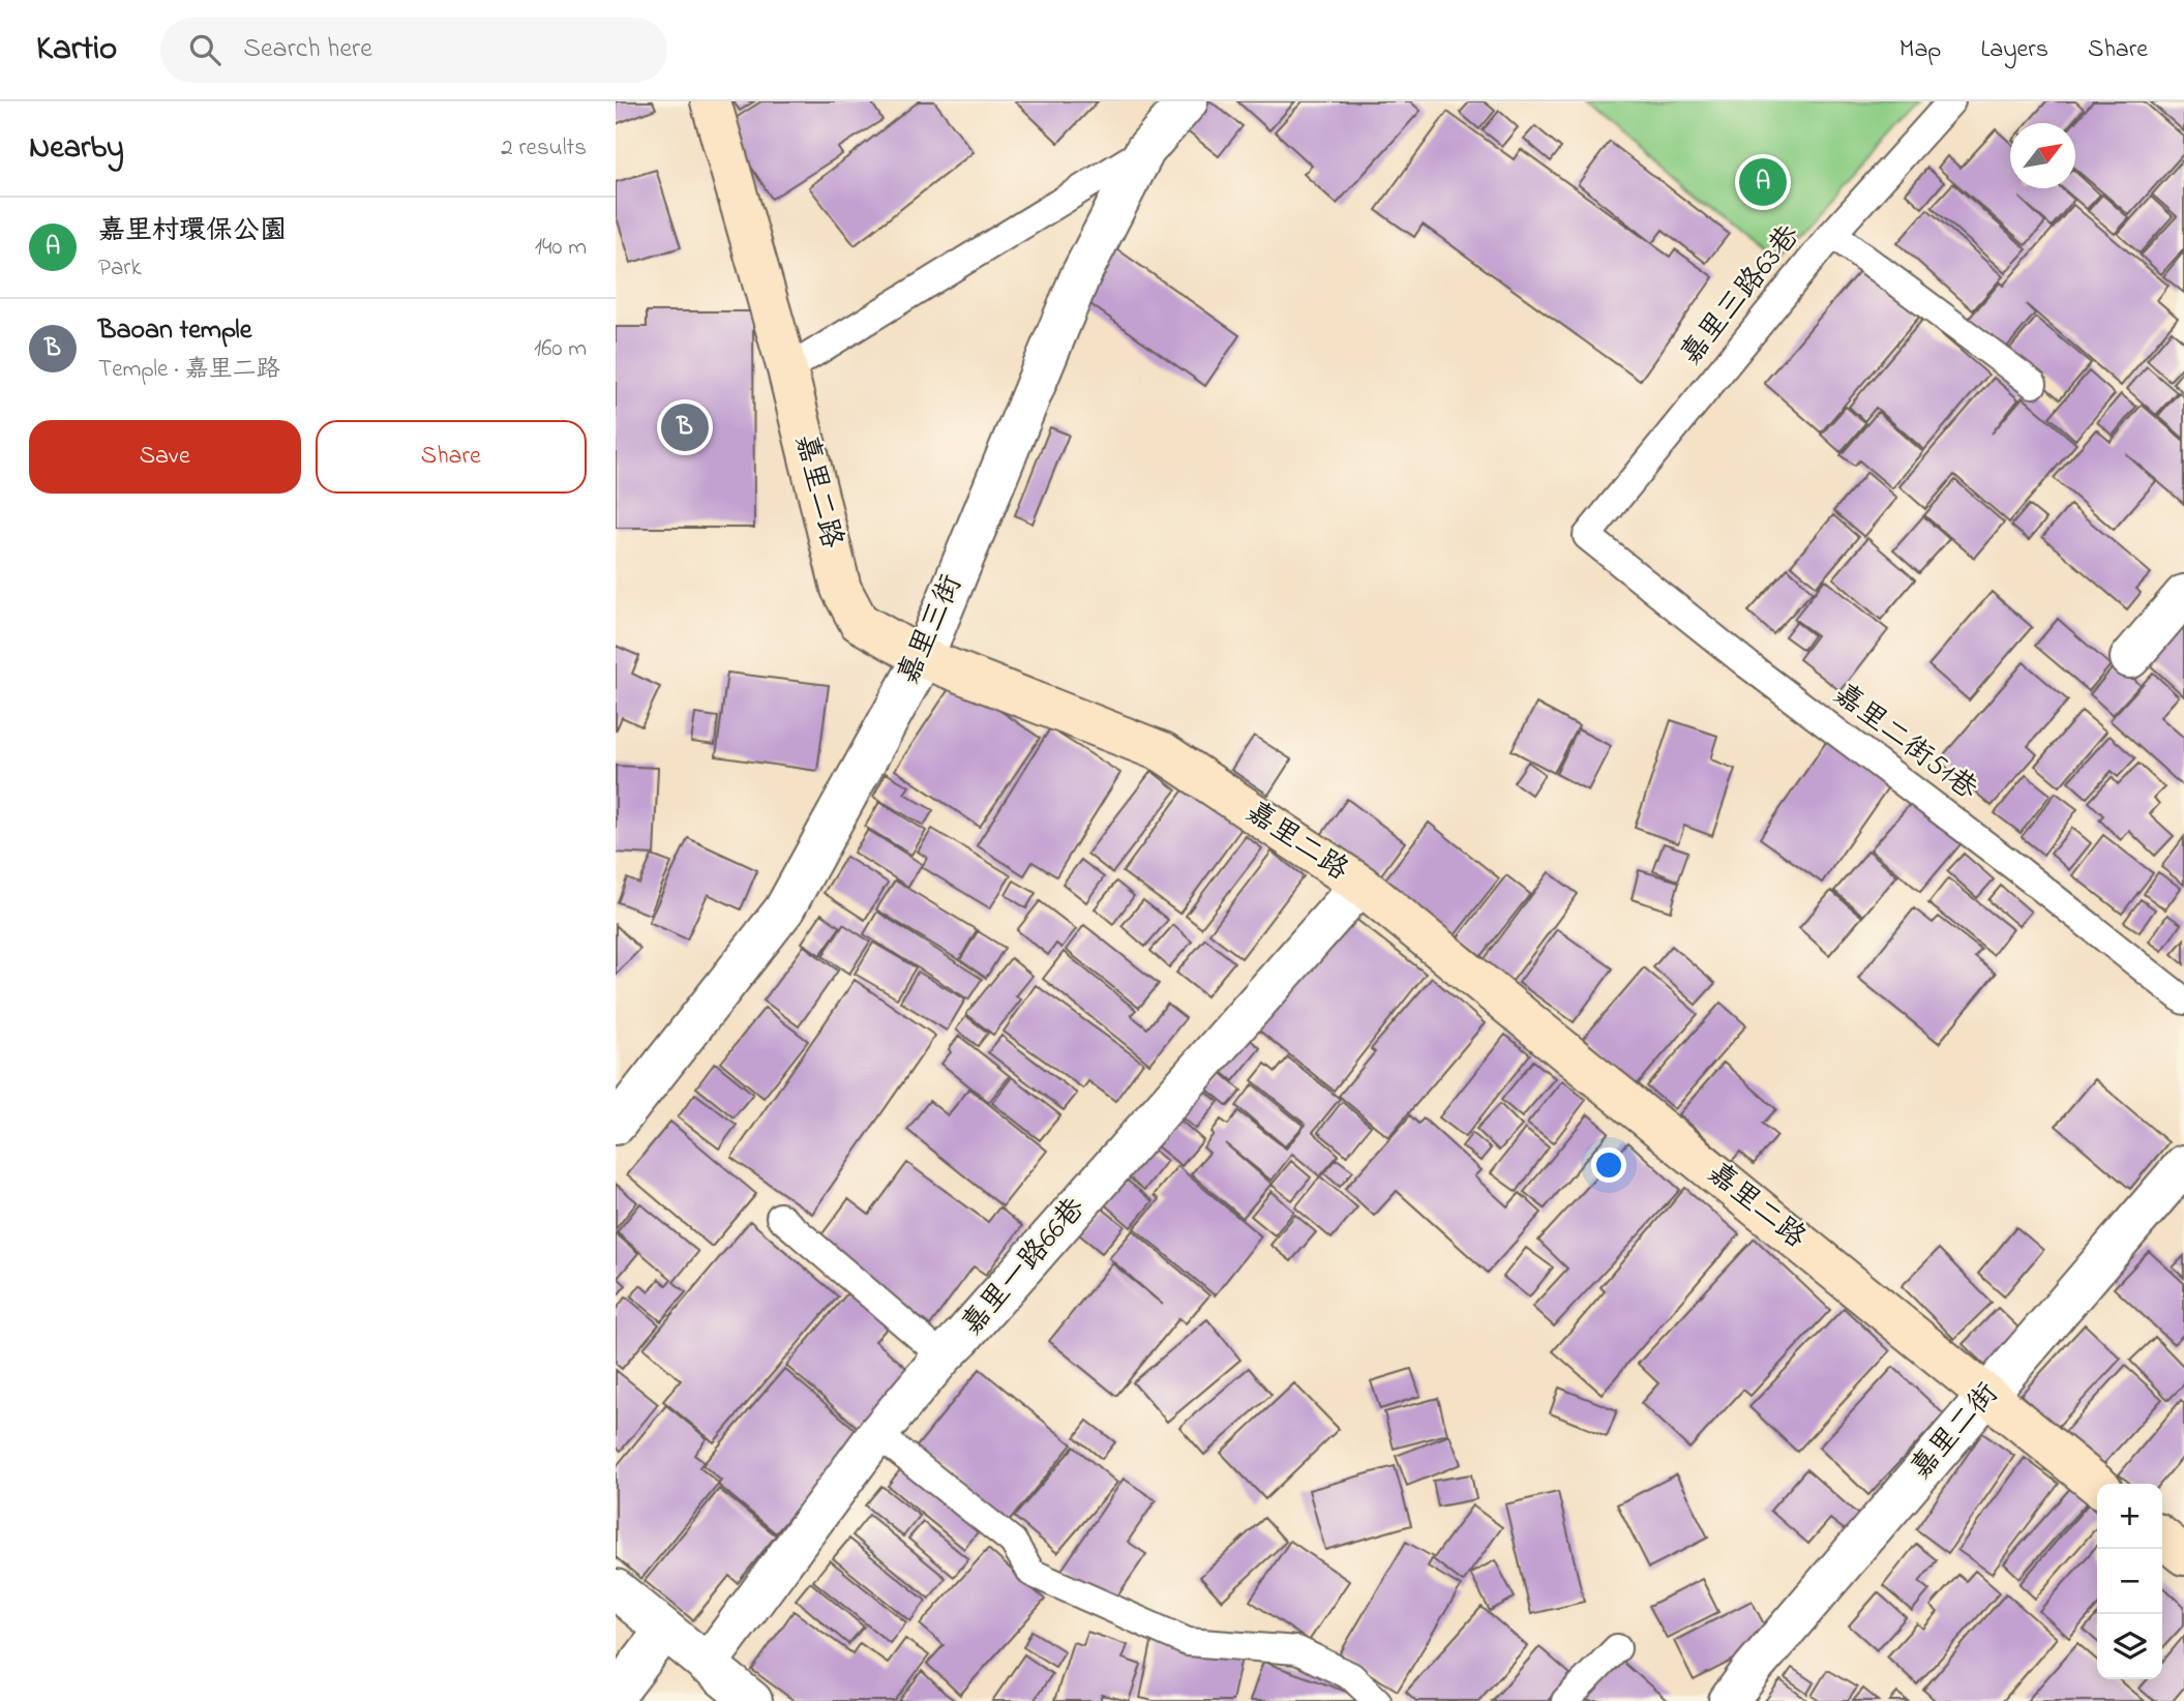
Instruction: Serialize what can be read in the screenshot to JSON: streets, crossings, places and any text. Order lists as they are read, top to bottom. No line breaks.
{"streets":{"street":["嘉里二路","嘉里三街","嘉里一路66巷","嘉里二街"],"lane":["嘉里三路63巷","嘉里二街51巷"]},"crossings":[["嘉里三路63巷","嘉里二街51巷"],["嘉里二路","嘉里三街"],["嘉里二路","嘉里一路66巷"],["嘉里二路","嘉里二街"]],"north":"top right","page":{"header":"Kartio","search":"Search here","nav":["Map","Layers","Share"],"heading":["Nearby","2 results"],"pins":["A","B"],"list":[{"mark":"A","name":"嘉里村環保公園","note":"Park","value":"140 m"},{"mark":"B","name":"Baoan temple","note":"Temple · 嘉里二路","value":"160 m"}],"buttons":["Save","Share"],"map_buttons":["+","−"]}}
